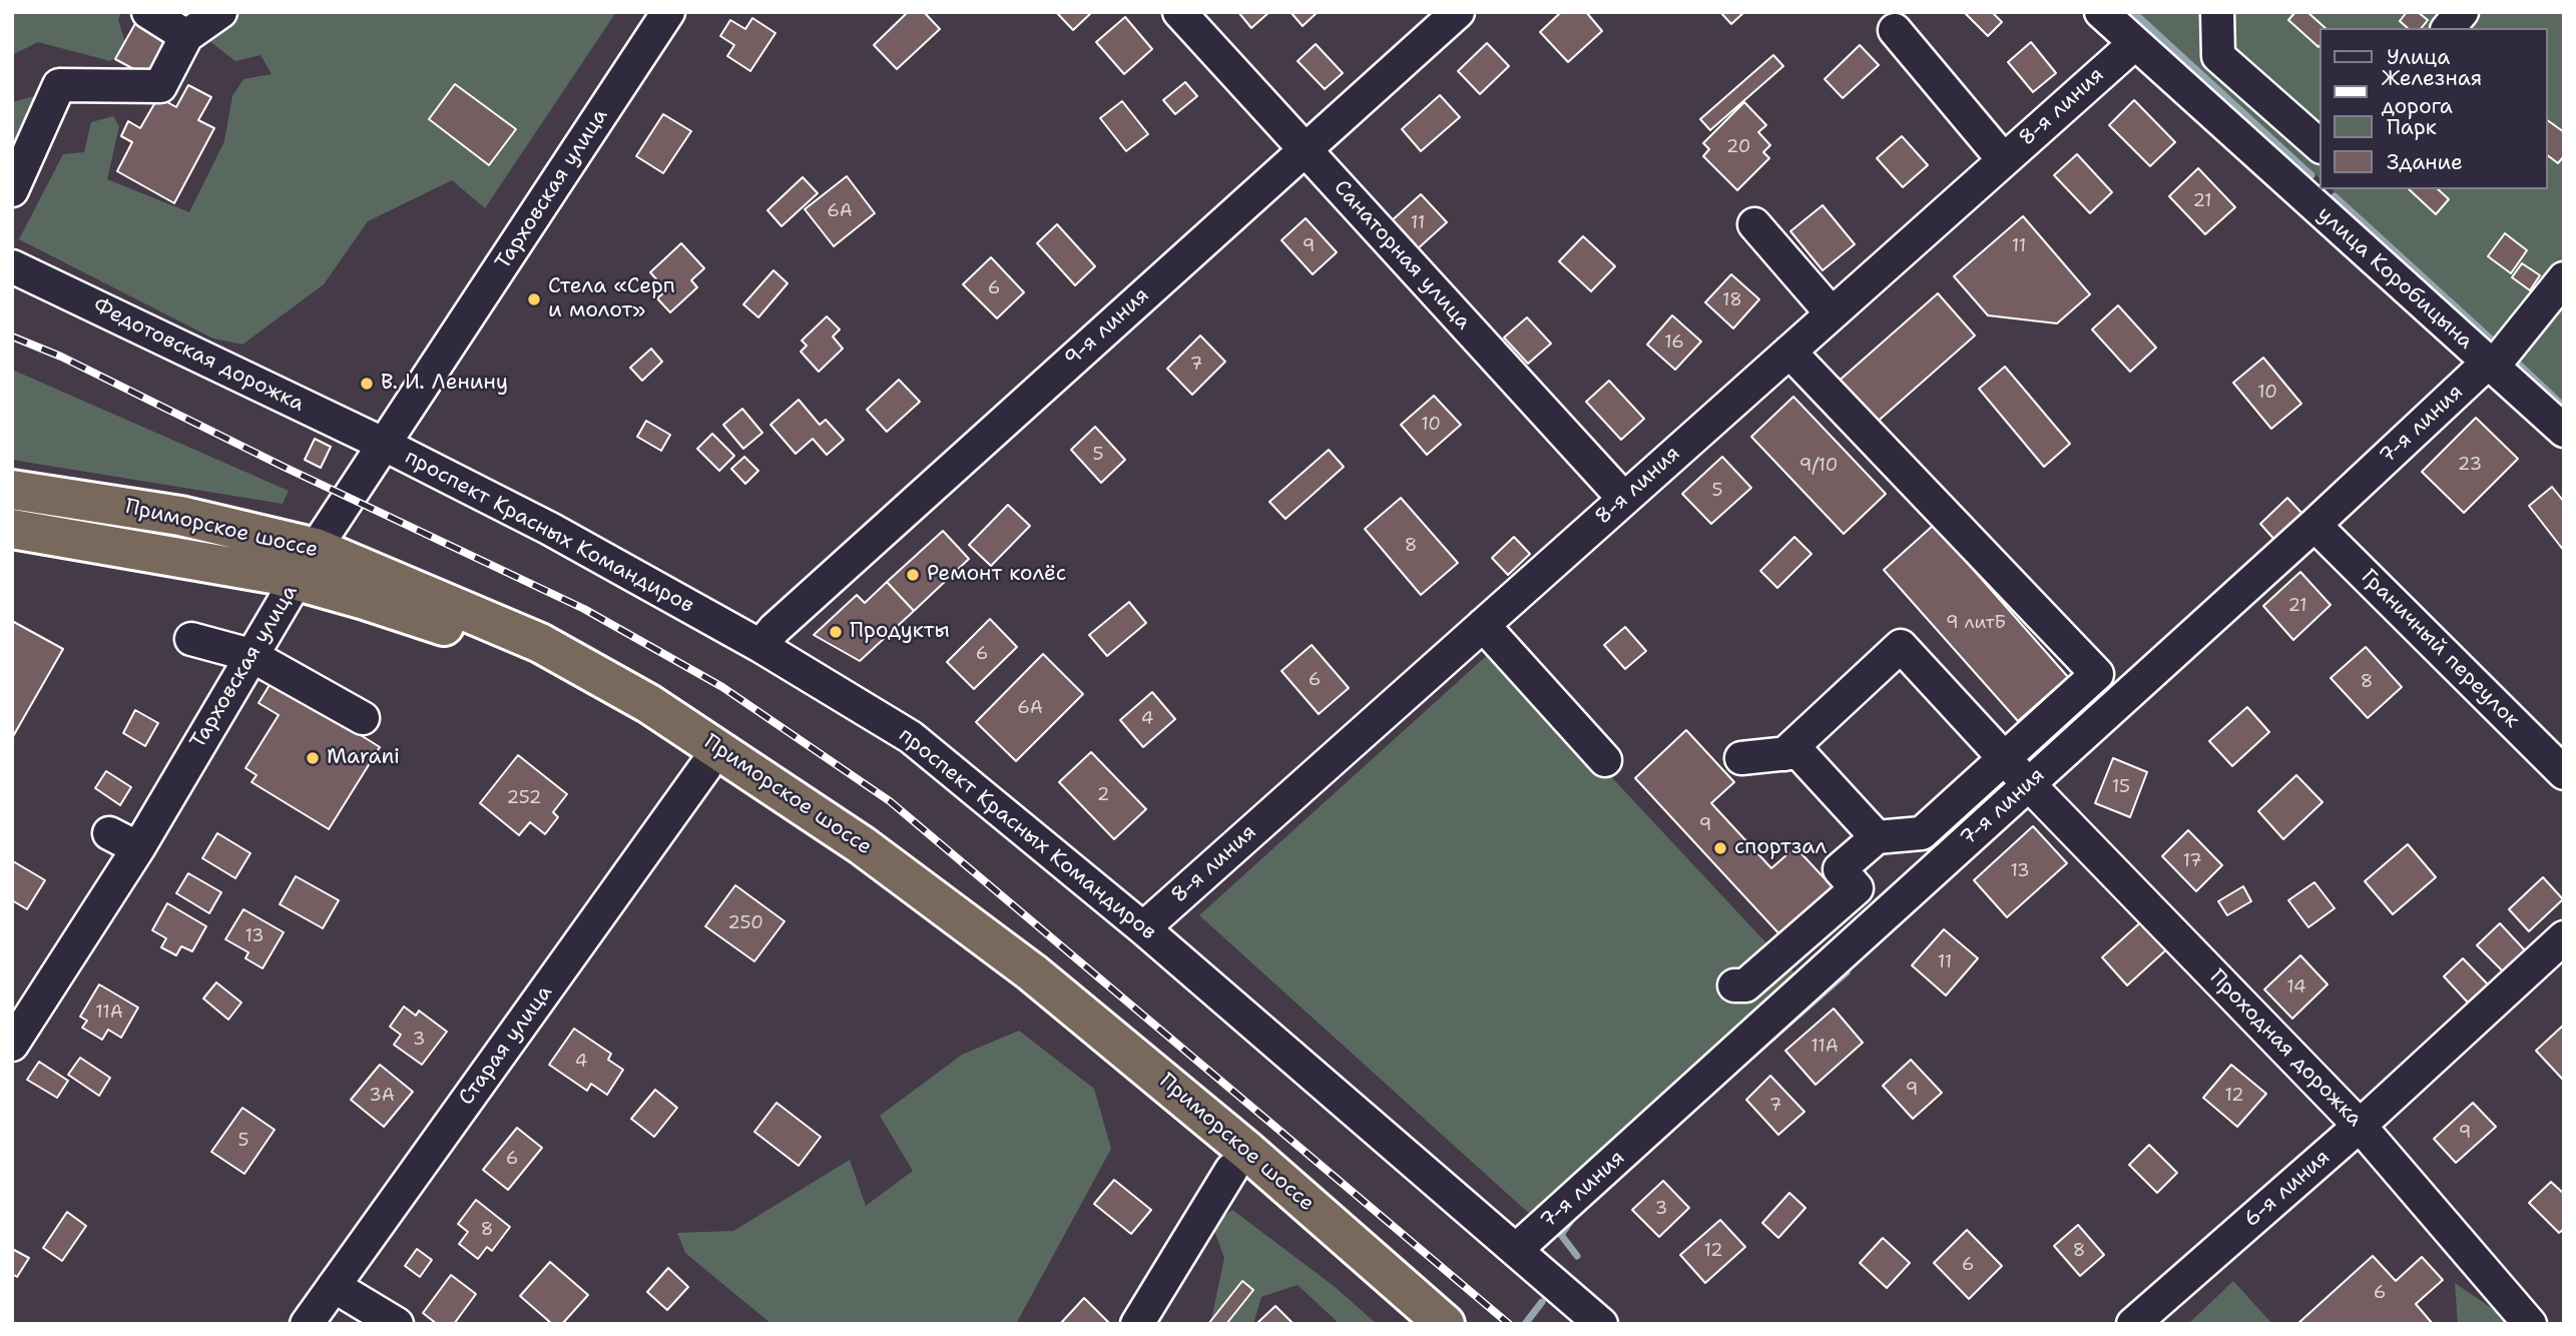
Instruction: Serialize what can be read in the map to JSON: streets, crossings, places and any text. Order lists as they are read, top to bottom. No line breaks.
{"streets":{"highway":["Приморское шоссе"],"street":["8-я линия","Тарховская улица","Санаторная улица","улица Коробицына","9-я линия","Федотовская дорожка","7-я линия","проспект Красных Командиров","Граничный переулок","Старая улица","Проходная дорожка","6-я линия"]},"crossings":[["8-я линия","Санаторная улица"],["8-я линия","улица Коробицына"],["8-я линия","проспект Красных Командиров"],["Тарховская улица","Федотовская дорожка"],["Тарховская улица","Приморское шоссе"],["Тарховская улица","проспект Красных Командиров"],["Санаторная улица","9-я линия"],["улица Коробицына","7-я линия"],["9-я линия","проспект Красных Командиров"],["Федотовская дорожка","проспект Красных Командиров"],["7-я линия","проспект Красных Командиров"],["7-я линия","Граничный переулок"],["7-я линия","Проходная дорожка"],["Приморское шоссе","Старая улица"],["Проходная дорожка","6-я линия"]],"places":["Стела «Серп и молот»","В. И. Ленину","Ремонт колёс","Продукты","Marani","спортзал"],"house_numbers":["20","21","6А","11","9","11","6","18","16","7","10","10","5","23","9/10","5","8","21","9 литБ","6","6","8","6А","4","15","2","252","9","17","13","250","13","11","14","11А","3","11А","4","9","3А","12","7","9","5","6","3","8","12","8","6","6"],"legend":["Улица","Железная дорога","Парк","Здание"]}
